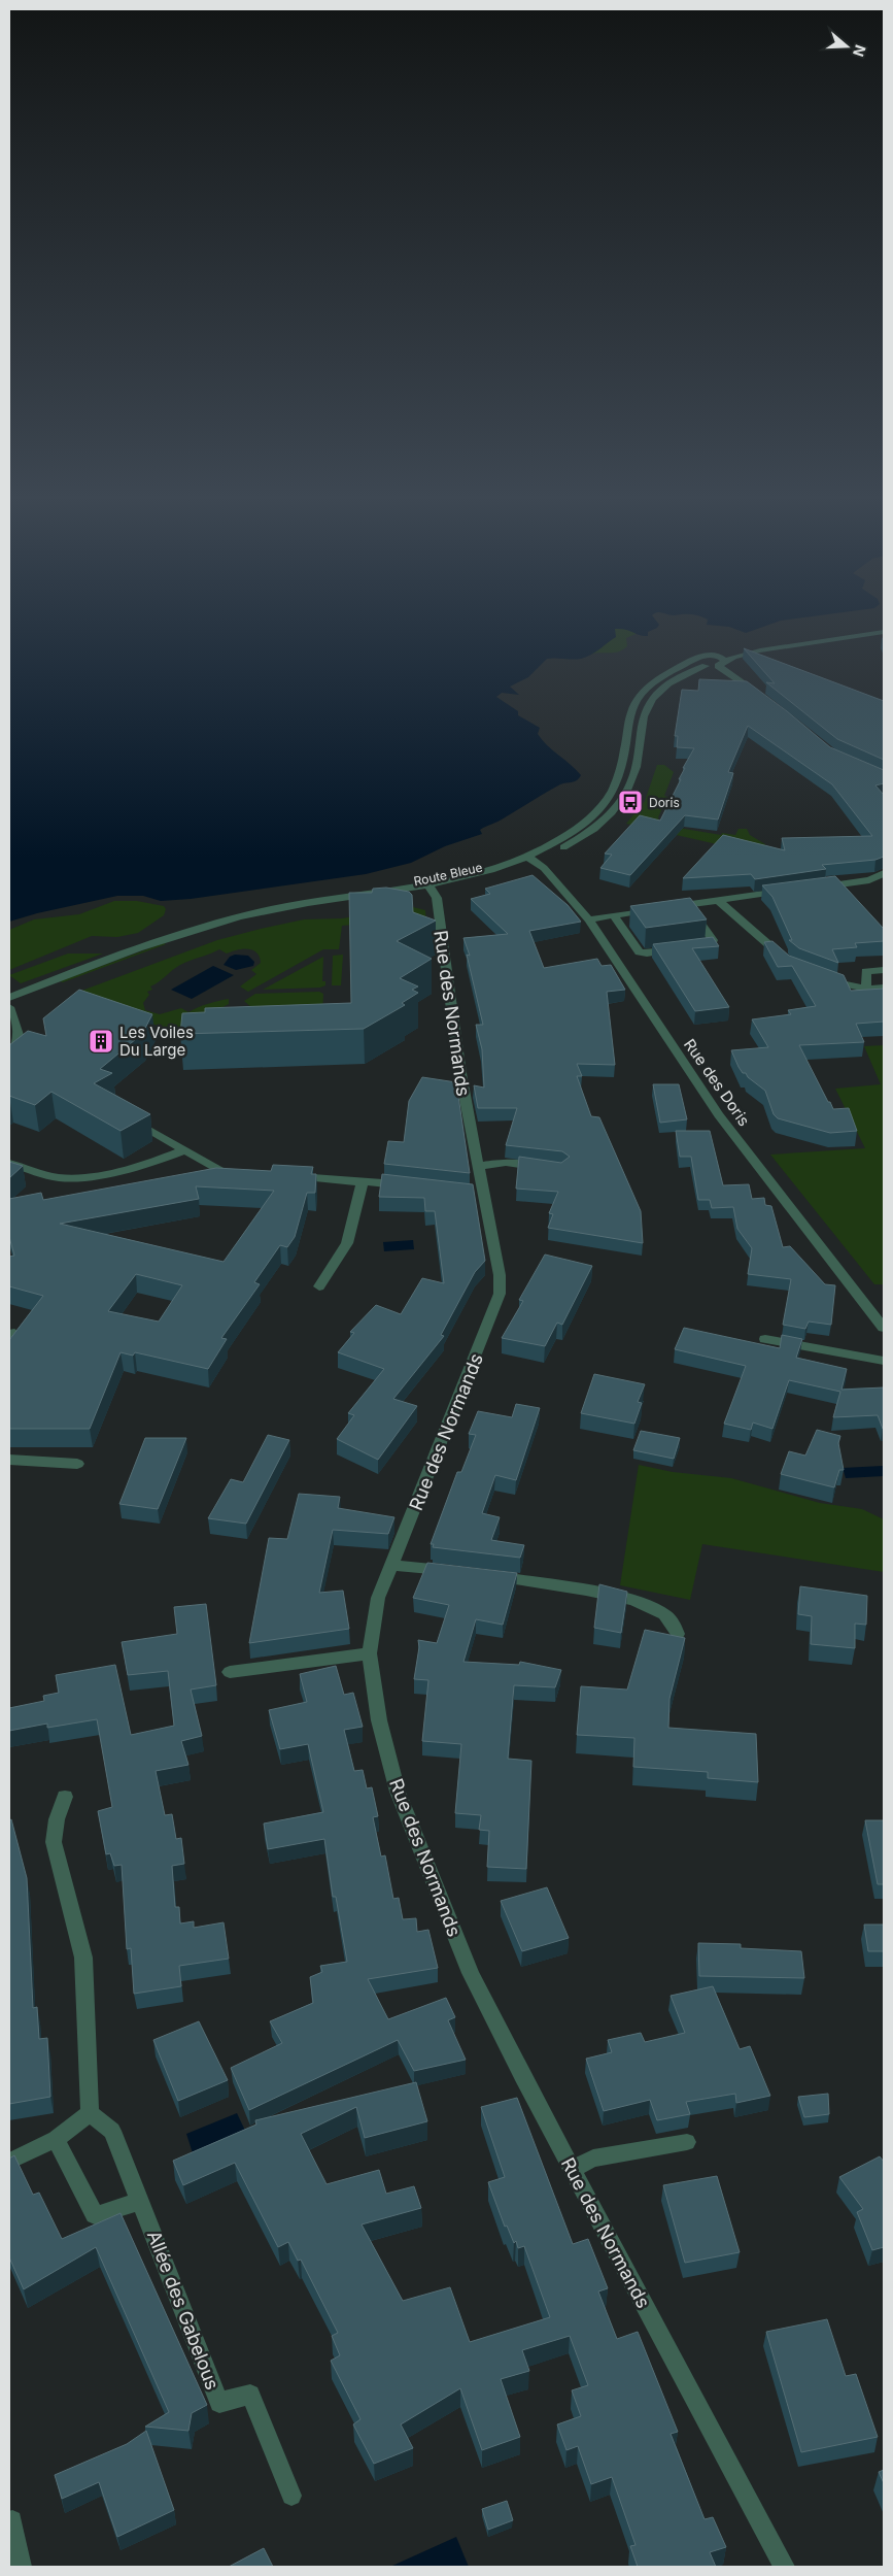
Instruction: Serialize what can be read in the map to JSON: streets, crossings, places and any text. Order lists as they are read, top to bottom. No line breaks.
{"streets":{"street":["Route Bleue","Rue des Normands","Rue des Doris","Allée des Gabelous"]},"crossings":[["Route Bleue","Rue des Normands"],["Route Bleue","Rue des Doris"]],"places":{"bus stop":["Doris"],"building":["Les Voiles Du Large"]},"north":"right"}
